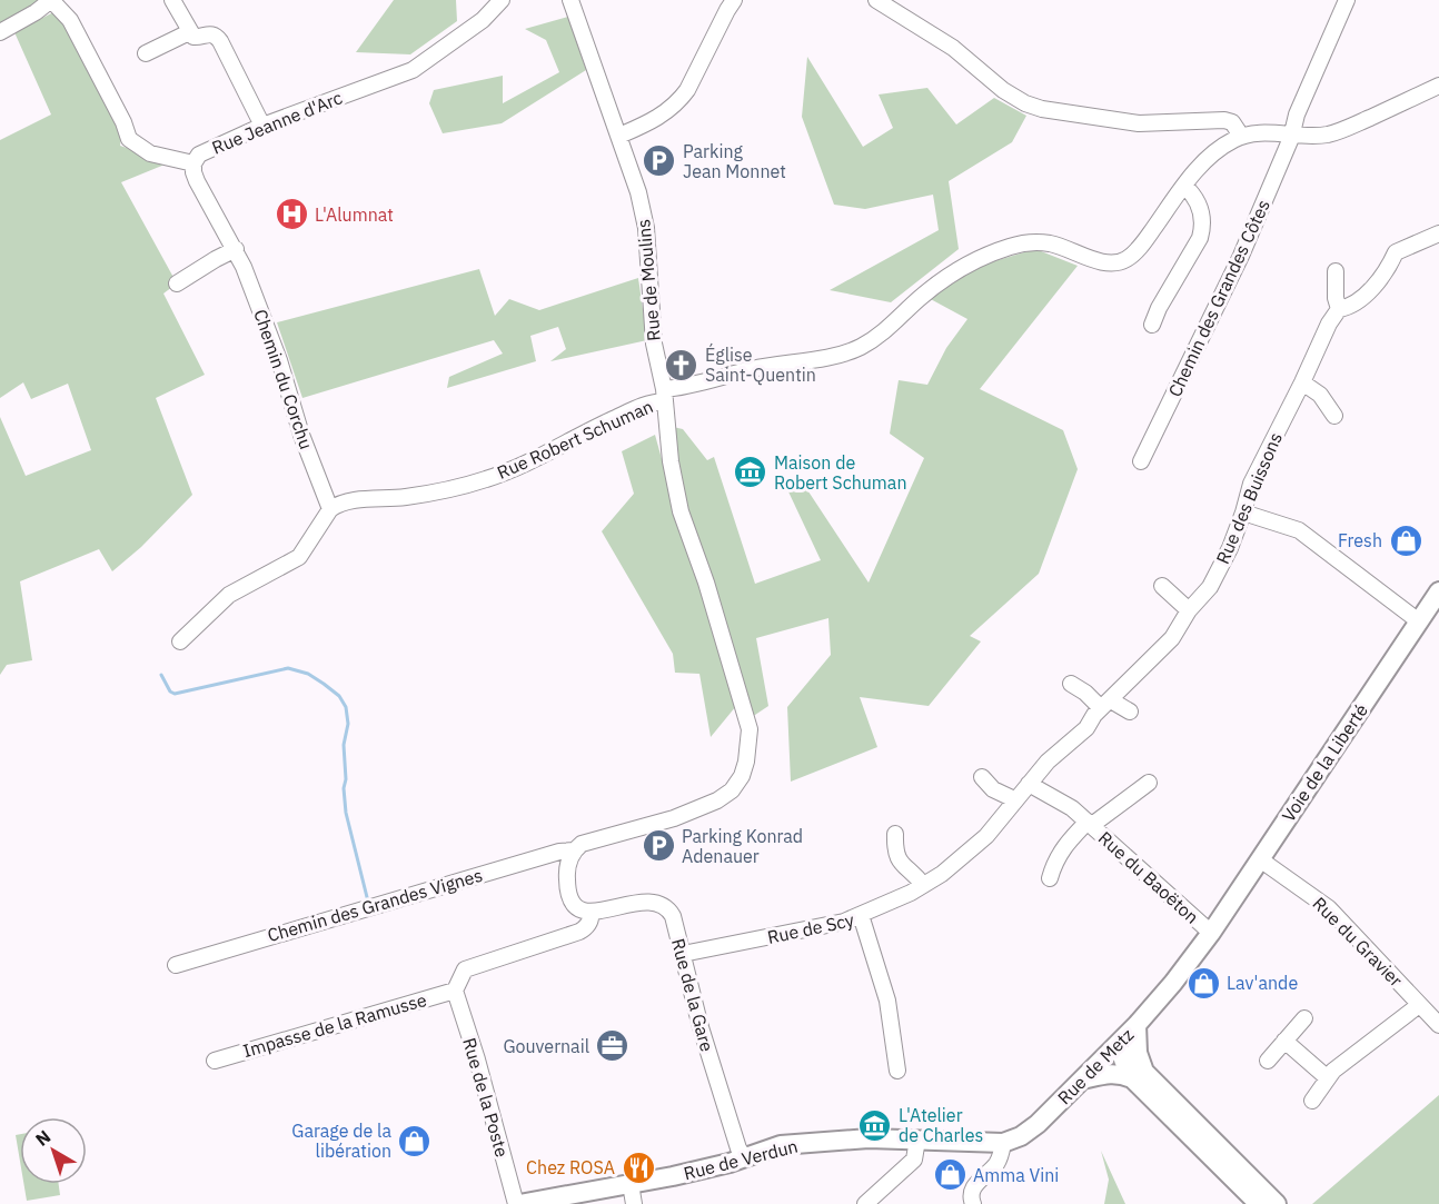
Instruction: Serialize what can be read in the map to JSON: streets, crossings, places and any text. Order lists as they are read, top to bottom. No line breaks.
{"streets":{"main road":["Voie de la Liberté","Rue de Metz","Rue de Verdun"],"street":["Rue Jeanne d'Arc","Rue de Moulins","Chemin des Grandes Côtes","Chemin du Corchu","Rue Robert Schuman","Rue des Buissons","Rue du Baoëton","Chemin des Grandes Vignes","Rue de Scy","Rue du Gravier","Rue de la Gare","Impasse de la Ramusse","Rue de la Poste"]},"crossings":[["Rue Jeanne d'Arc","Chemin du Corchu"],["Rue de Moulins","Rue Robert Schuman"],["Rue de Moulins","Chemin des Grandes Vignes"],["Chemin du Corchu","Rue Robert Schuman"],["Rue des Buissons","Rue du Baoëton"],["Voie de la Liberté","Rue du Baoëton"],["Voie de la Liberté","Rue du Gravier"],["Voie de la Liberté","Rue de Metz"],["Rue du Baoëton","Rue de Metz"],["Rue de Scy","Rue de la Gare"],["Rue de la Gare","Rue de Verdun"],["Impasse de la Ramusse","Rue de la Poste"],["Rue de Metz","Rue de Verdun"],["Rue de la Poste","Rue de Verdun"]],"places":{"parking":["Parking Jean Monnet","Parking Konrad Adenauer"],"hospital":["L'Alumnat"],"church":["Église Saint-Quentin"],"museum":["Maison de Robert Schuman","L'Atelier de Charles"],"shop":["Fresh","Lav'ande","Garage de la libération","Amma Vini"],"office":["Gouvernail"],"restaurant":["Chez ROSA"]},"north":"top left"}
